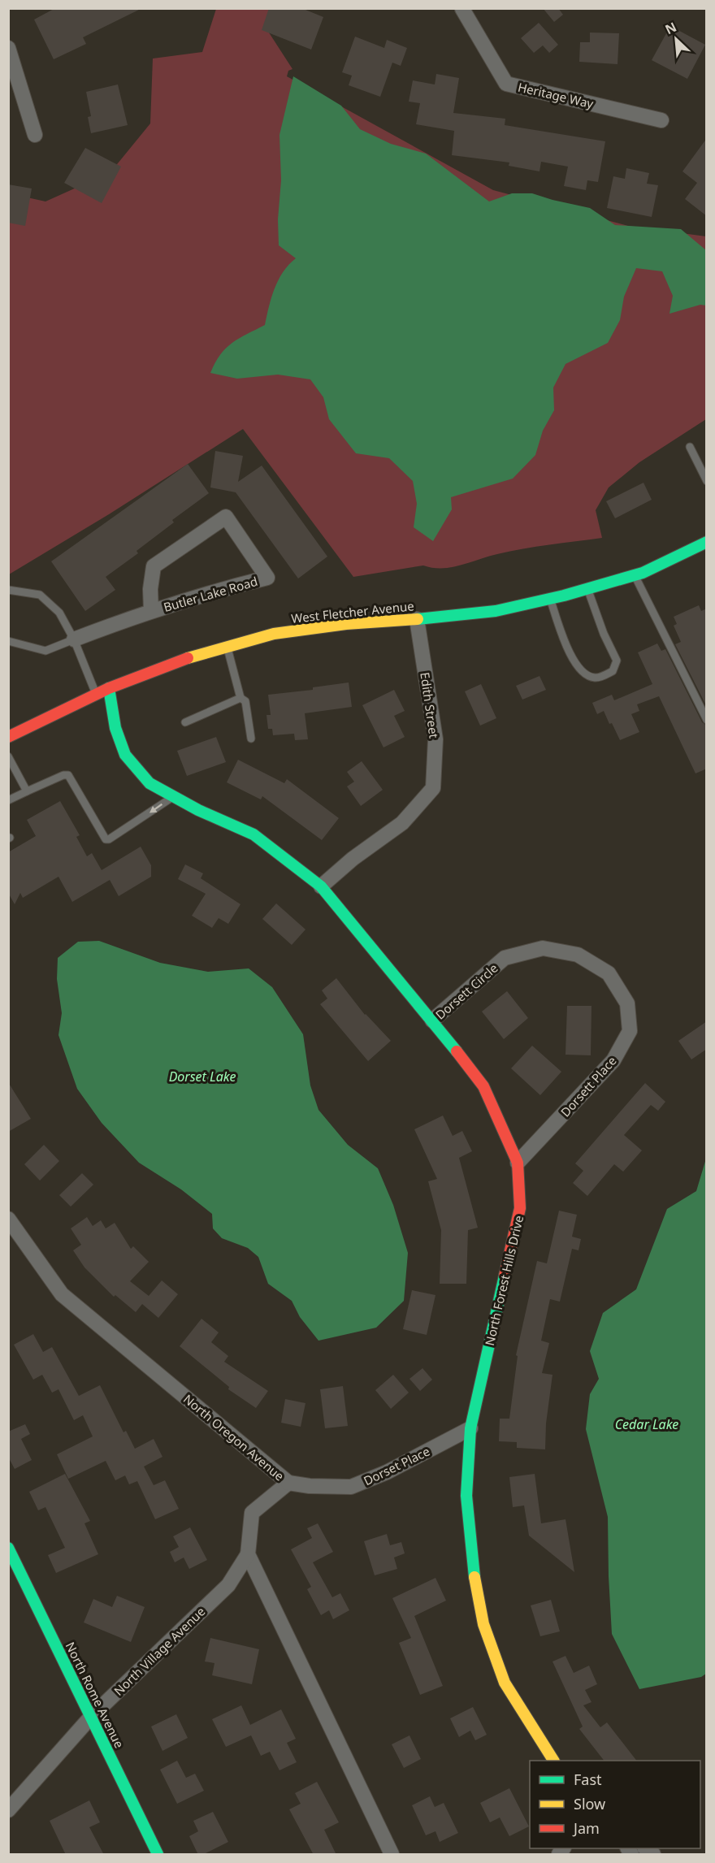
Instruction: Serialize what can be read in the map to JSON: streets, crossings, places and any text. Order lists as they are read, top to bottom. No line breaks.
{"streets":{"street":["Heritage Way","Butler Lake Road","West Fletcher Avenue","Edith Street","Dorsett Circle","Dorsett Place","North Forest Hills Drive","North Oregon Avenue","Dorset Place","North Village Avenue","North Rome Avenue"]},"crossings":[["West Fletcher Avenue","Edith Street"],["West Fletcher Avenue","North Forest Hills Drive"],["Edith Street","North Forest Hills Drive"],["Dorsett Circle","Dorsett Place"],["Dorsett Circle","North Forest Hills Drive"],["Dorsett Place","North Forest Hills Drive"],["North Forest Hills Drive","Dorset Place"],["North Oregon Avenue","Dorset Place"],["North Oregon Avenue","North Village Avenue"],["North Village Avenue","North Rome Avenue"]],"water":["Dorset Lake","Cedar Lake"],"legend":["Fast","Slow","Jam"],"north":"top left"}
